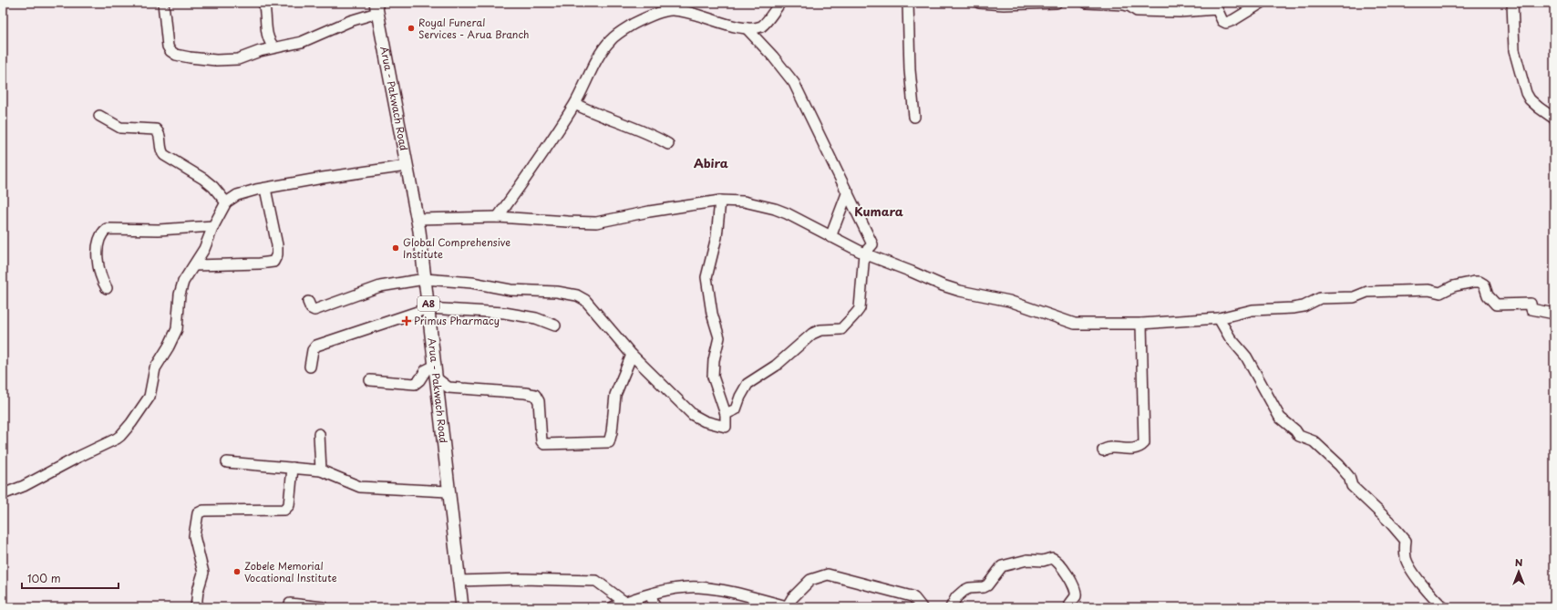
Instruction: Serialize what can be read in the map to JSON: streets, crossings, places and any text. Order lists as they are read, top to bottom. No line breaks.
{"streets":{"main road":["Arua - Pakwach Road","A8"]},"districts":["Abira","Kumara"],"places":{"other":["Royal Funeral Services - Arua Branch","Global Comprehensive Institute","Zobele Memorial Vocational Institute"],"health":["Primus Pharmacy"]},"scale_bar":"100 m","north":"top"}
